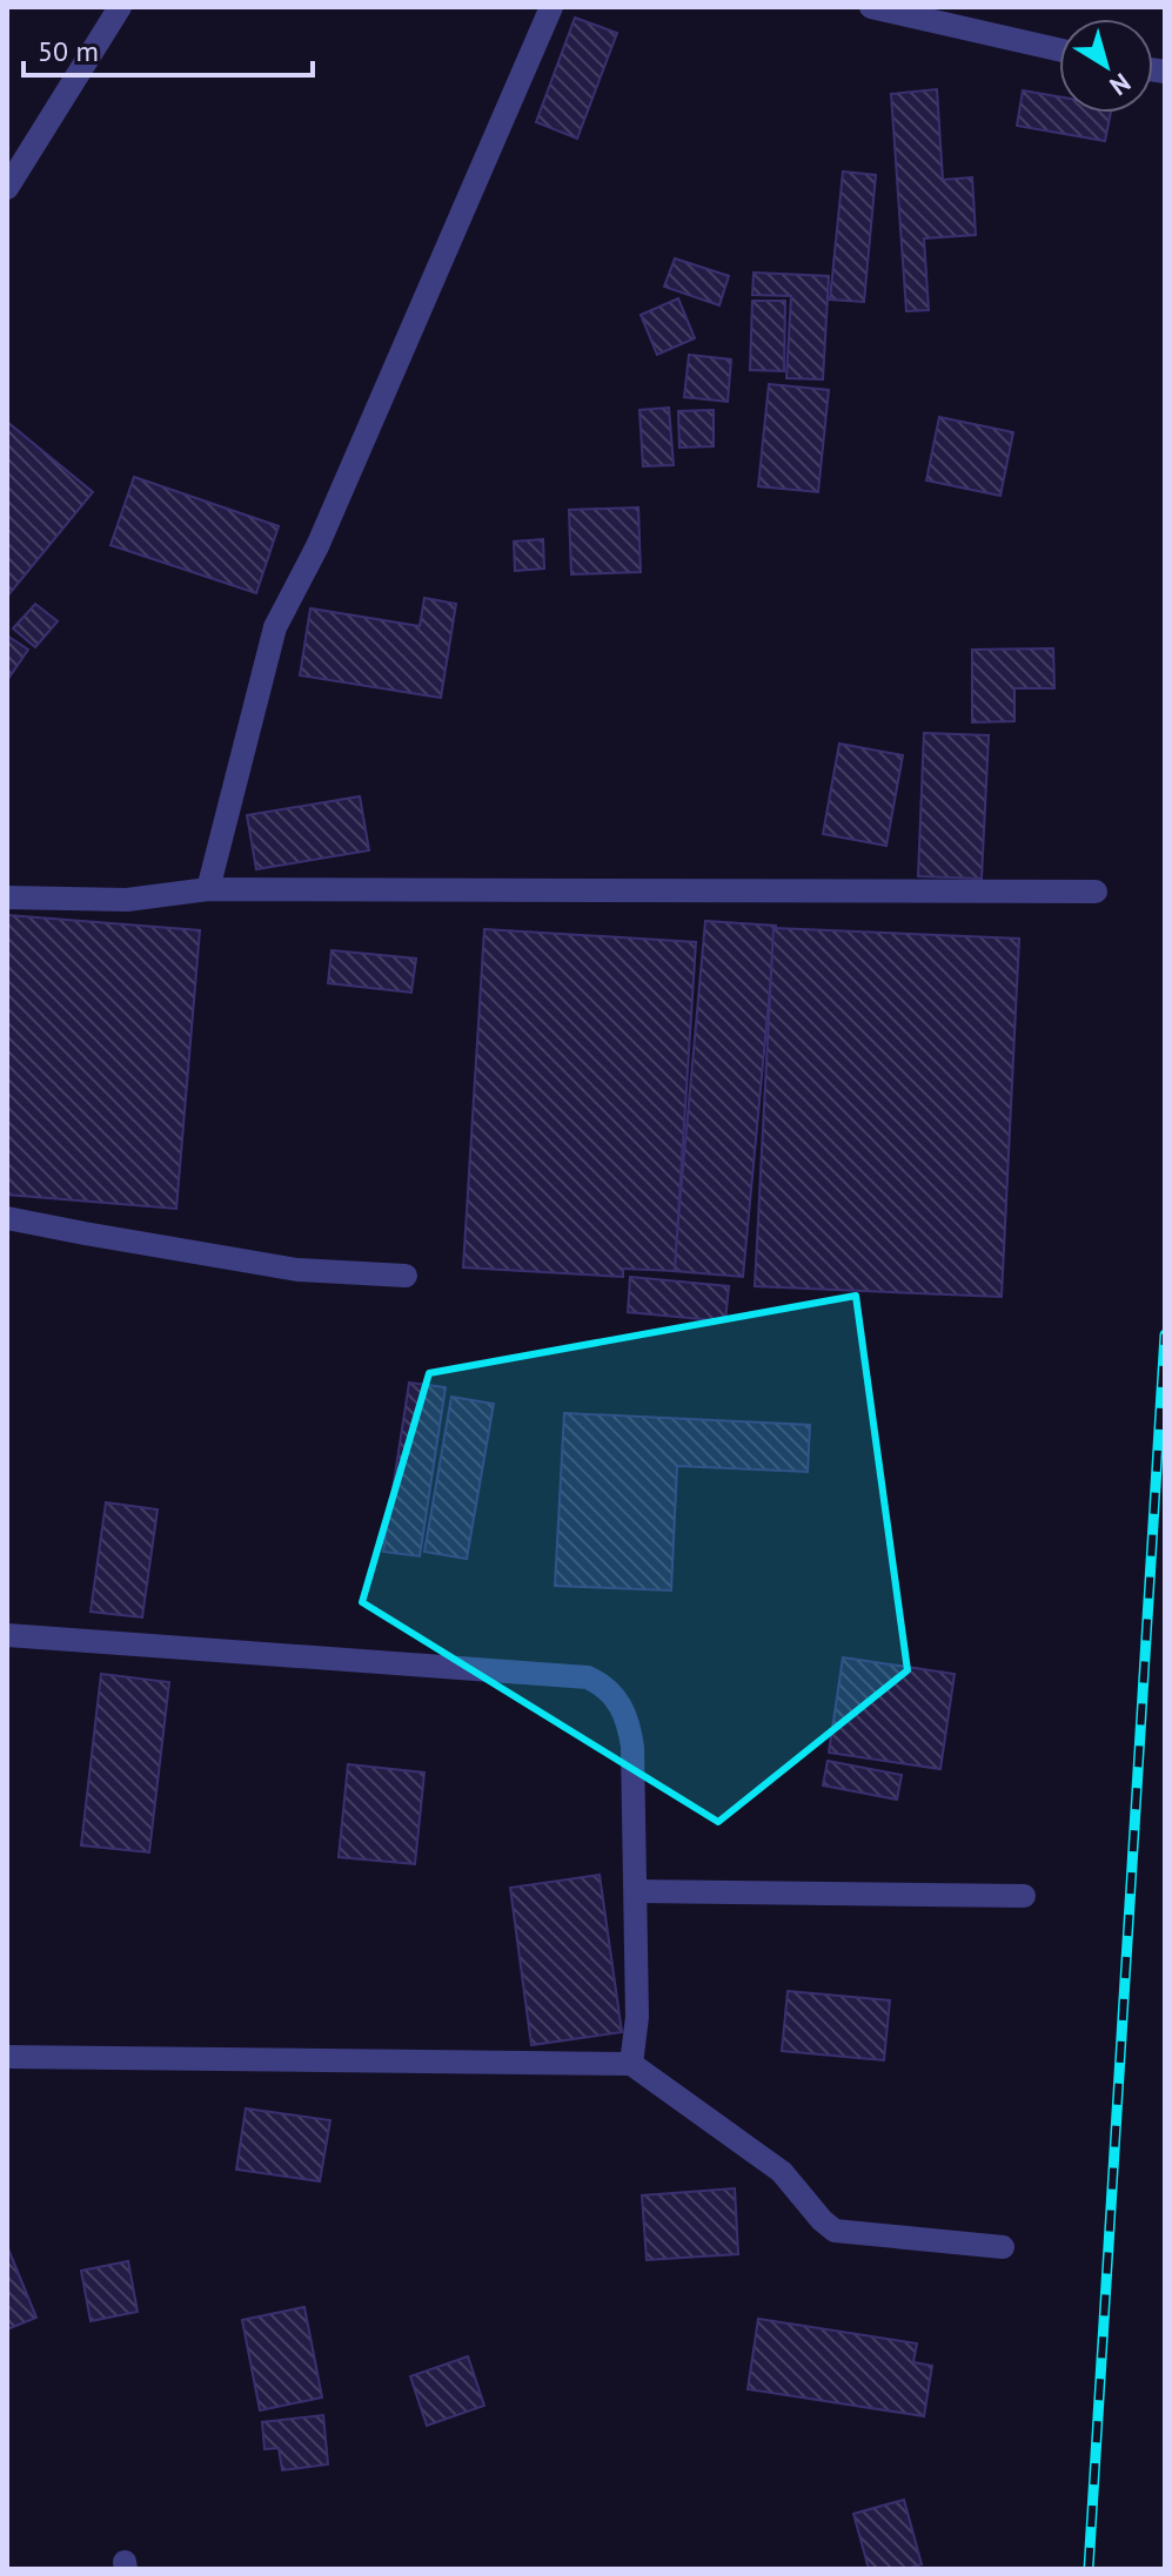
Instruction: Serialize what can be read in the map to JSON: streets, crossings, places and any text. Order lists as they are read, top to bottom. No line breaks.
{"scale_bar":"50 m","north":"bottom right"}
